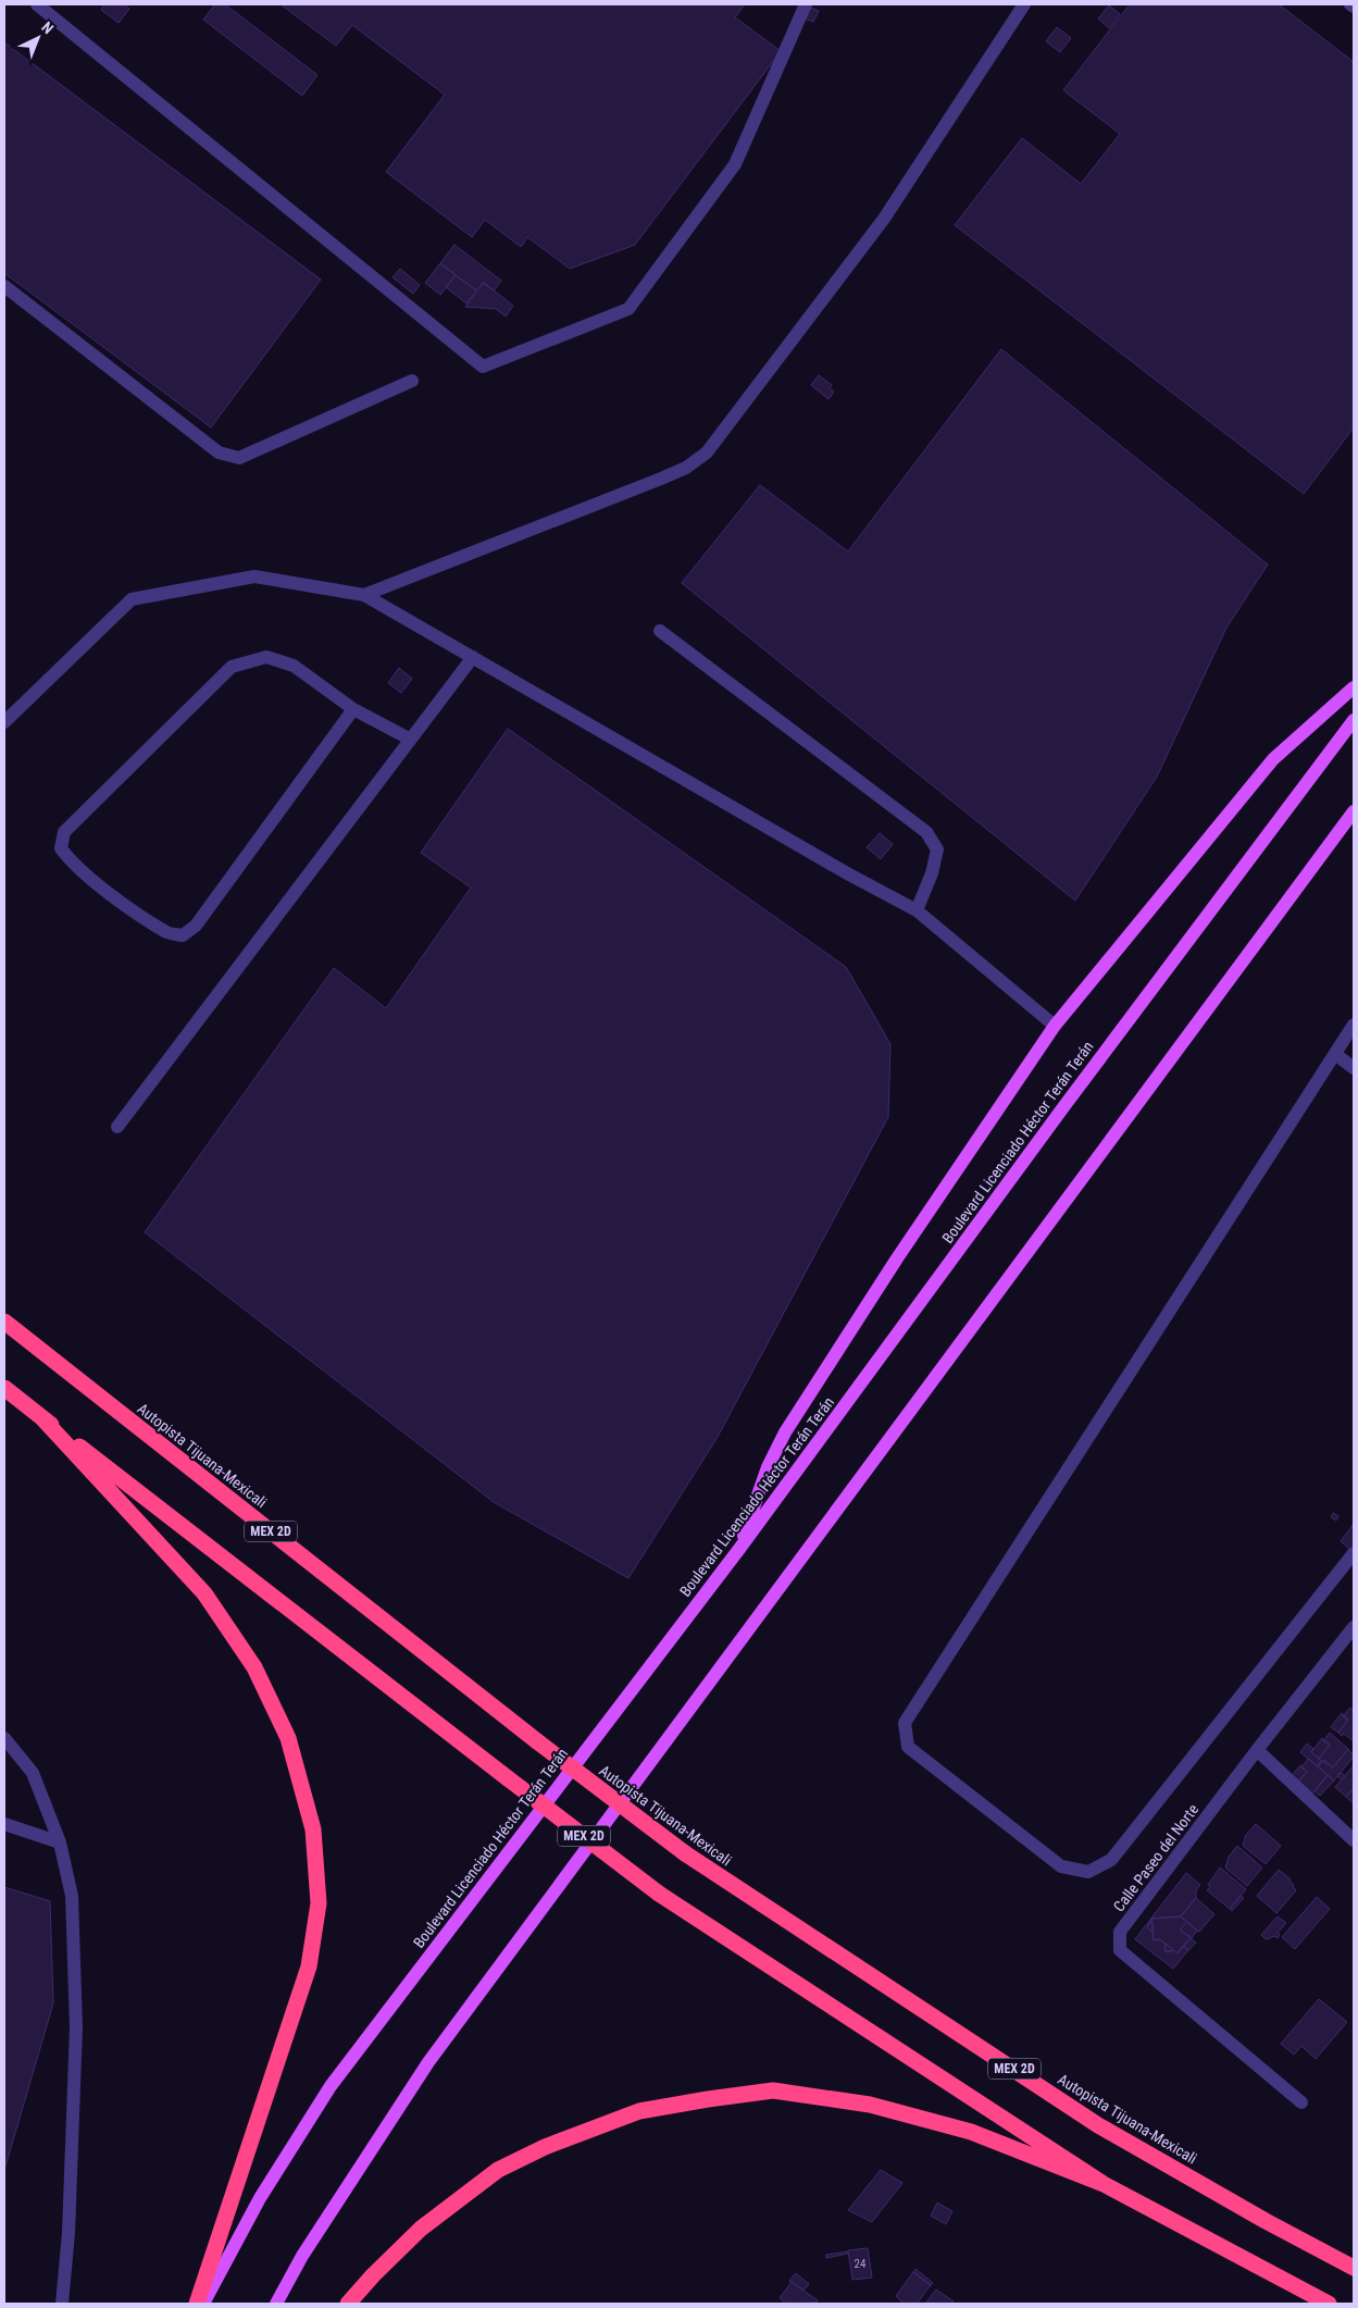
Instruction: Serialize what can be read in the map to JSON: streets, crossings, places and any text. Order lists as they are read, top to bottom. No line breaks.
{"streets":{"highway":["Autopista Tijuana-Mexicali","MEX 2D"],"main road":["Boulevard Licenciado Héctor Terán Terán"],"street":["Calle Paseo del Norte"]},"house_numbers":["24"],"north":"top right"}
